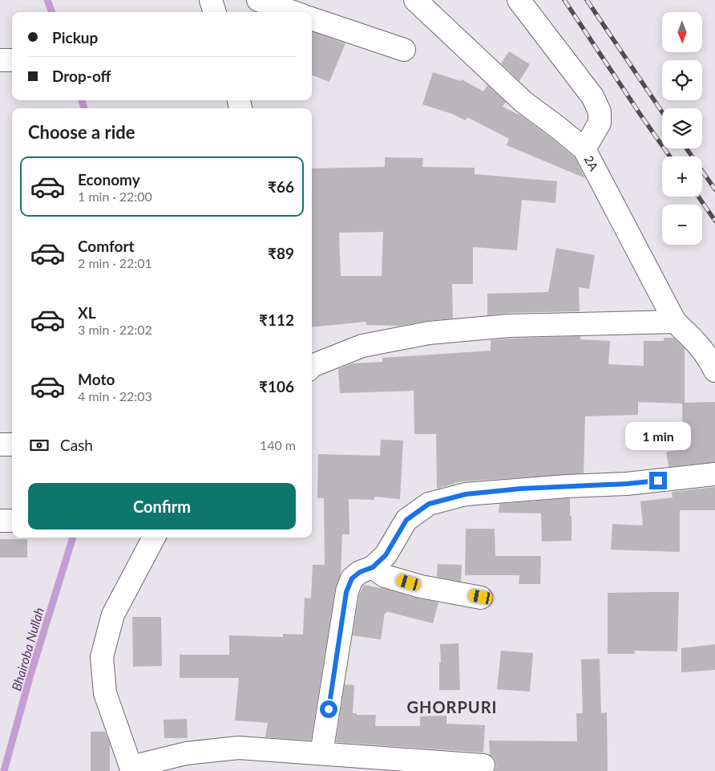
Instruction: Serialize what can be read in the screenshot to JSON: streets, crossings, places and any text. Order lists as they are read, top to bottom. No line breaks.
{"streets":{"street":["2A"]},"districts":["GHORPURI"],"water":["Bhairoba Nullah"],"north":"bottom","page":{"map_buttons":["+","−"],"banner":["Pickup","Drop-off"],"heading":"Choose a ride","list":[{"name":"Economy","note":"1 min · 22:00","value":"₹66"},{"name":"Comfort","note":"2 min · 22:01","value":"₹89"},{"name":"XL","note":"3 min · 22:02","value":"₹112"},{"name":"Moto","note":"4 min · 22:03","value":"₹106"}],"bubble":"1 min","pay":["Cash","140 m"],"buttons":"Confirm"}}
